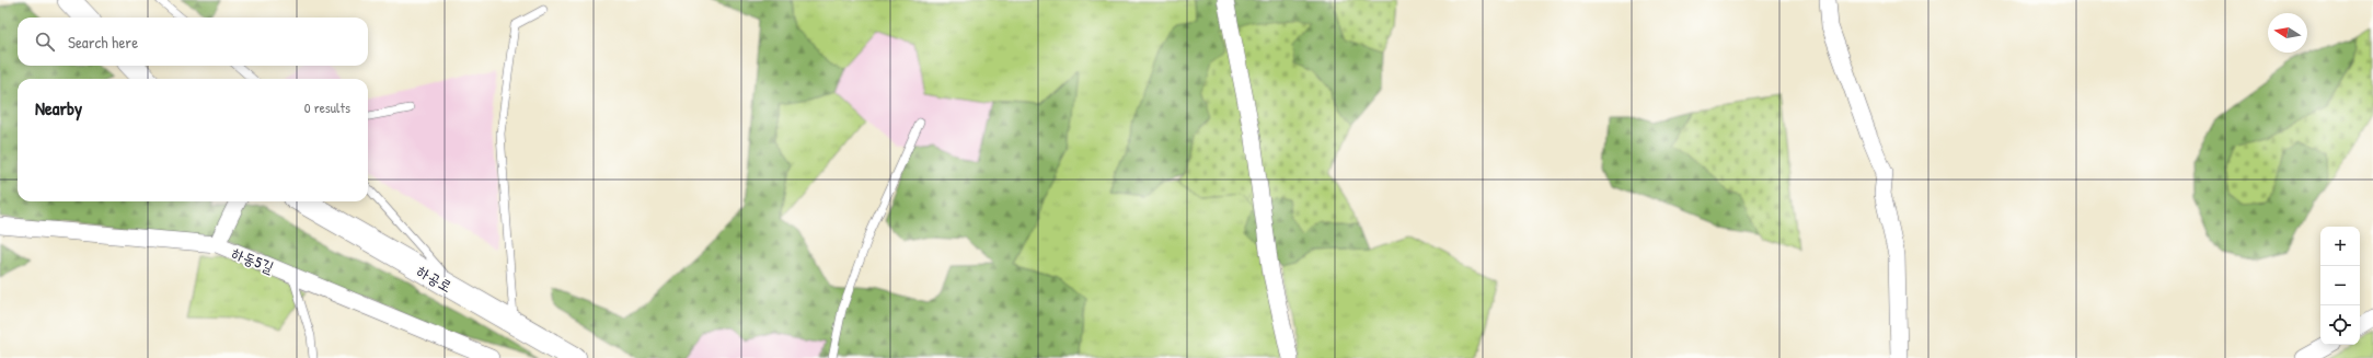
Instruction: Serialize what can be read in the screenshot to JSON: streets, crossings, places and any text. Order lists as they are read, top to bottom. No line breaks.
{"streets":{"main road":["하공로"],"street":["하동5길"]},"north":"left","page":{"search":"Search here","heading":["Nearby","0 results"],"map_buttons":["+","−"]}}
